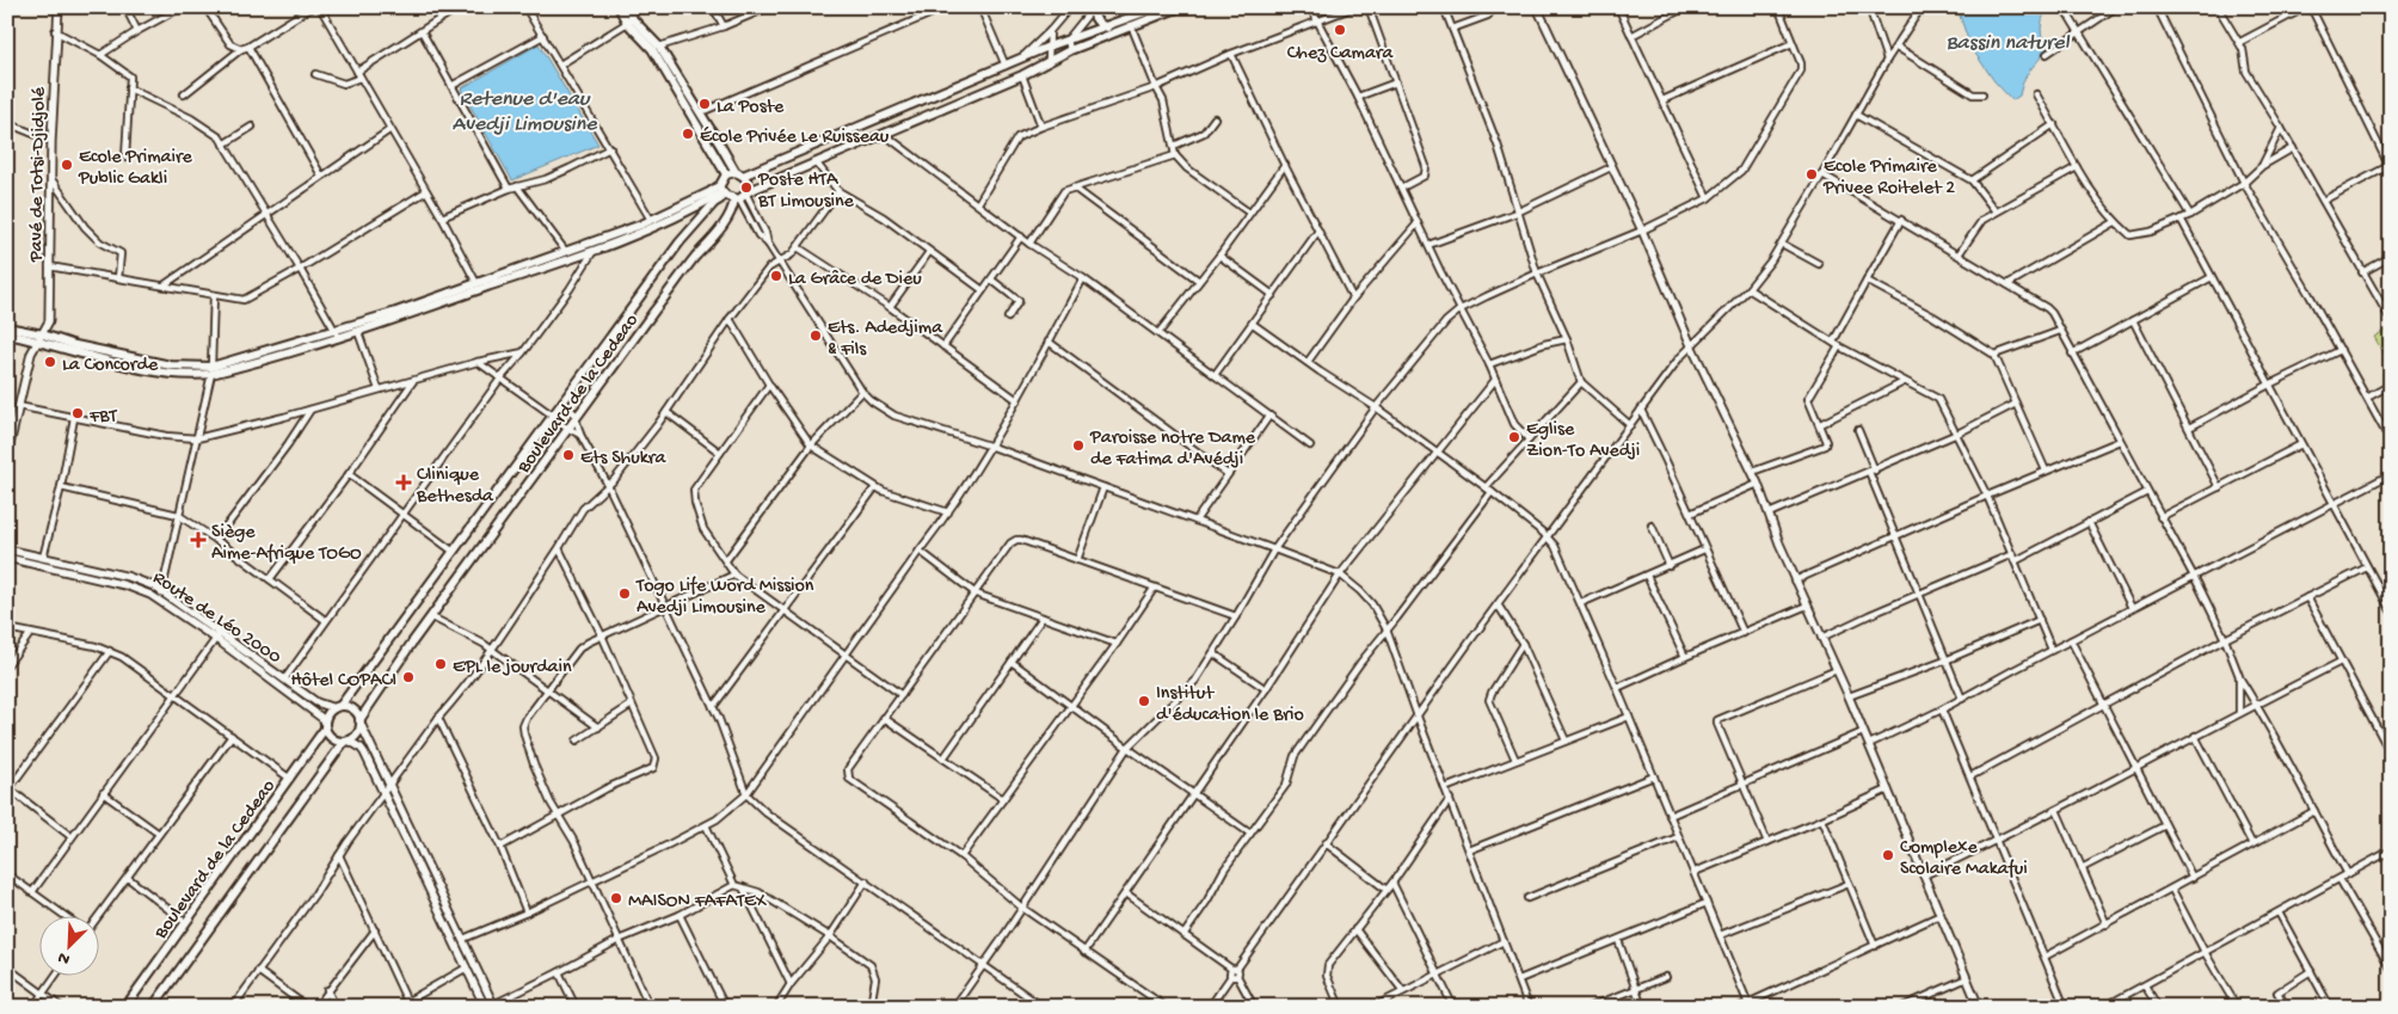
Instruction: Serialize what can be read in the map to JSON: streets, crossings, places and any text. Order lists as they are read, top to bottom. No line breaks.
{"streets":{"main road":["Boulevard de la Cedeao"],"street":["Pavé de Totsi-Djidjolé","Route de Léo 2000"]},"crossings":[["Boulevard de la Cedeao","Route de Léo 2000"]],"water":["Bassin naturel","Retenue d'eau Avedji Limousine"],"places":{"other":["Chez Camara","La Poste","École Privée Le Ruisseau","Ecole Primaire Public Gakli","Ecole Primaire Privee Roitelet 2","Poste HTA BT Limousine","La Grâce de Dieu","Ets. Adedjima & Fils","La Concorde","FBT","Eglise Zion-To Avedji","Paroisse notre Dame de Fatima d'Avédji","Ets Shukra","Togo Life Word Mission Avedji Limousine","EPL le jourdain","Hôtel COPACI","Institut d'éducation le Brio","Complexe Scolaire Makafui","MAISON FAFATEX"],"health":["Clinique Bethesda","Siège Aime-Afrique TOGO"]},"north":"bottom left"}
